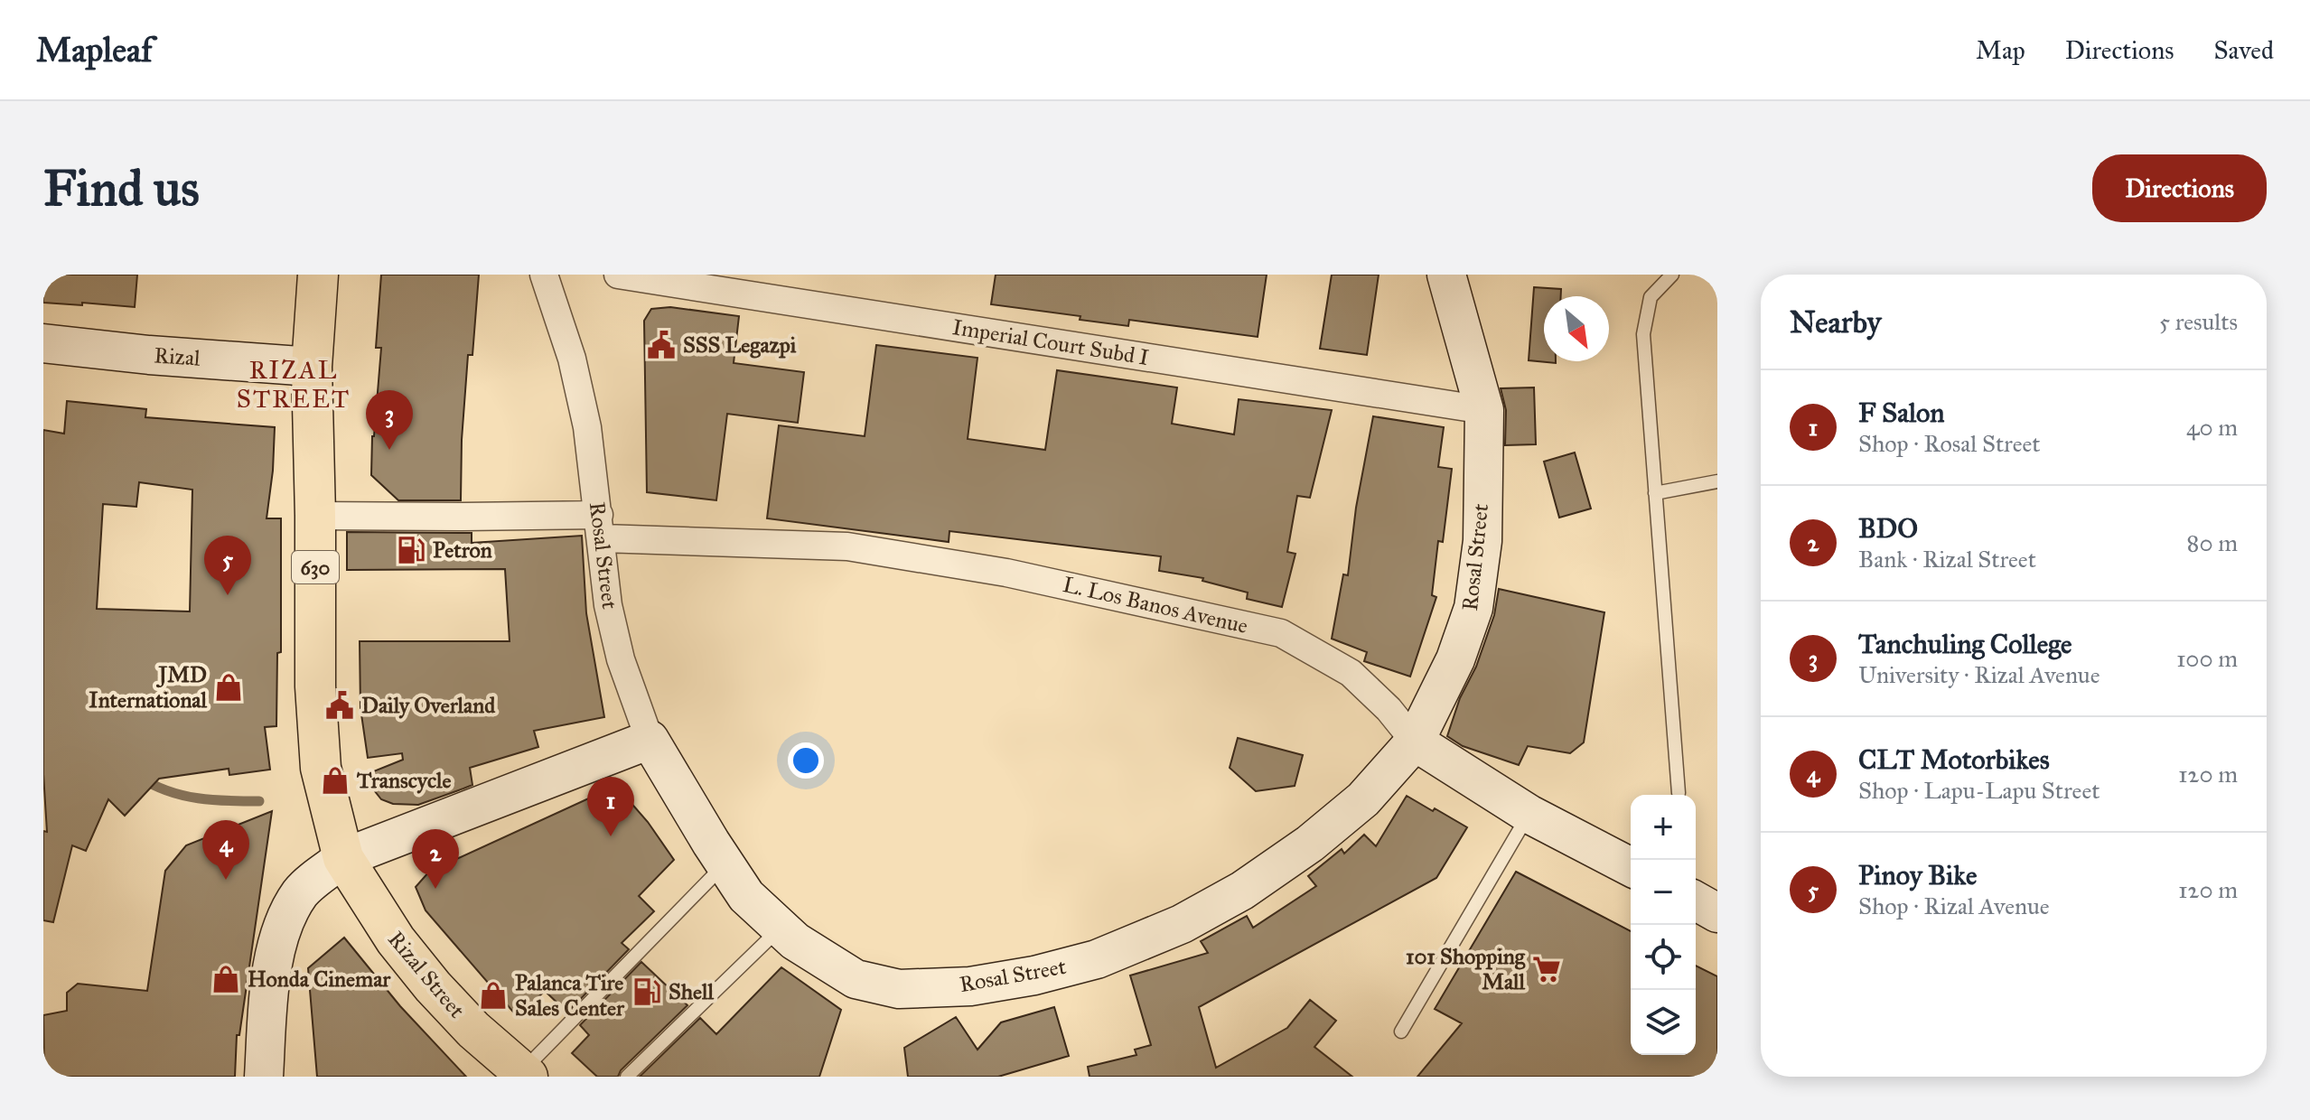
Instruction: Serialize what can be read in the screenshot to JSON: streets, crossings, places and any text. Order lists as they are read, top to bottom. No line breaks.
{"streets":{"main road":["630","Rizal Street"],"street":["Imperial Court Subd I","Rizal","Rosal Street","L. Los Banos Avenue"]},"crossings":[["Imperial Court Subd I","Rosal Street"],["Rizal","630"],["Rosal Street","L. Los Banos Avenue"],["630","L. Los Banos Avenue"],["630","Rizal Street"]],"districts":["RIZAL STREET"],"places":{"public building":["SSS Legazpi","Daily Overland"],"fuel station":["Petron","Shell"],"shop":["JMD International","Transcycle","Honda Cinemar","Palanca Tire Sales Center"],"supermarket":["101 Shopping Mall"]},"north":"bottom right","page":{"header":"Mapleaf","nav":["Map","Directions","Saved"],"buttons":"Directions","title":"Find us","heading":["Nearby","5 results"],"list":[{"mark":"1","name":"F Salon","note":"Shop · Rosal Street","value":"40 m"},{"mark":"2","name":"BDO","note":"Bank · Rizal Street","value":"80 m"},{"mark":"3","name":"Tanchuling College","note":"University · Rizal Avenue","value":"100 m"},{"mark":"4","name":"CLT Motorbikes","note":"Shop · Lapu-Lapu Street","value":"120 m"},{"mark":"5","name":"Pinoy Bike","note":"Shop · Rizal Avenue","value":"120 m"}],"pins":["3","5","1","4","2"],"map_buttons":["+","−"]}}
